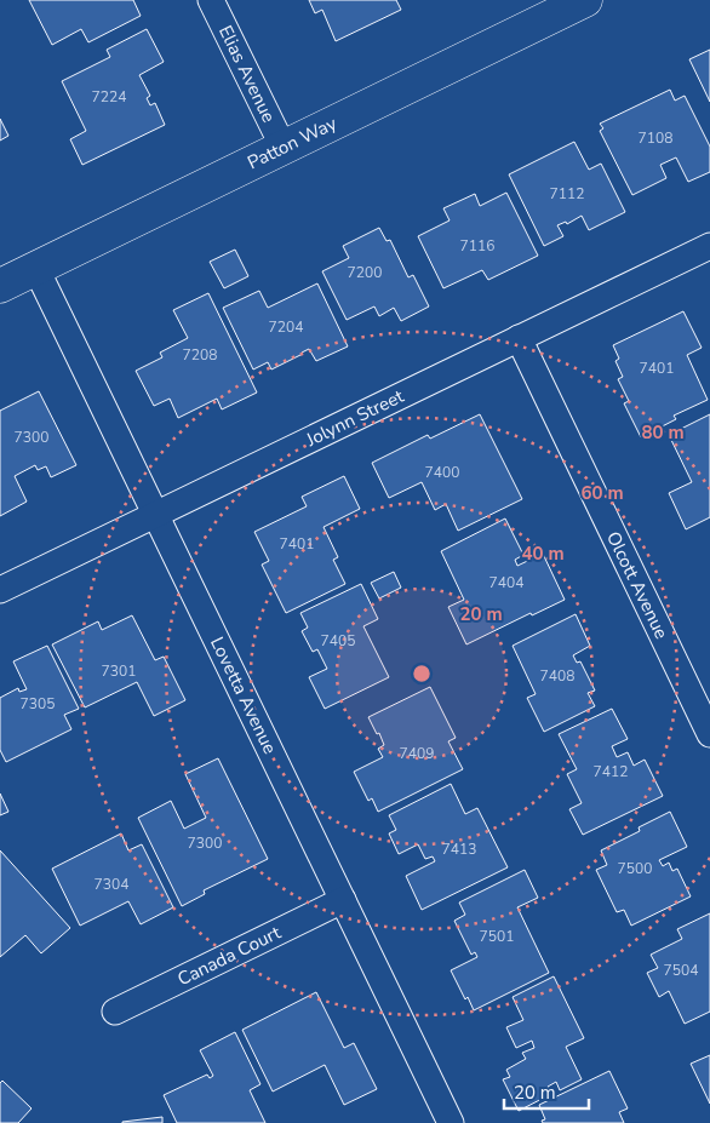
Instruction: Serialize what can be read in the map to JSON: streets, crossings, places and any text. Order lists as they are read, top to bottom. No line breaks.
{"streets":{"street":["Elias Avenue","Patton Way","Jolynn Street","Olcott Avenue","Lovetta Avenue","Canada Court"]},"crossings":[["Elias Avenue","Patton Way"],["Patton Way","Lovetta Avenue"],["Jolynn Street","Olcott Avenue"],["Jolynn Street","Lovetta Avenue"],["Lovetta Avenue","Canada Court"]],"house_numbers":["7224","7108","7112","7116","7200","7204","7208","7401","7300","7400","7401","7404","7405","7301","7408","7305","7409","7412","7300","7413","7500","7304","7501","7504"],"scale_bar":"20 m","rings":["80 m","60 m","40 m","20 m"]}
